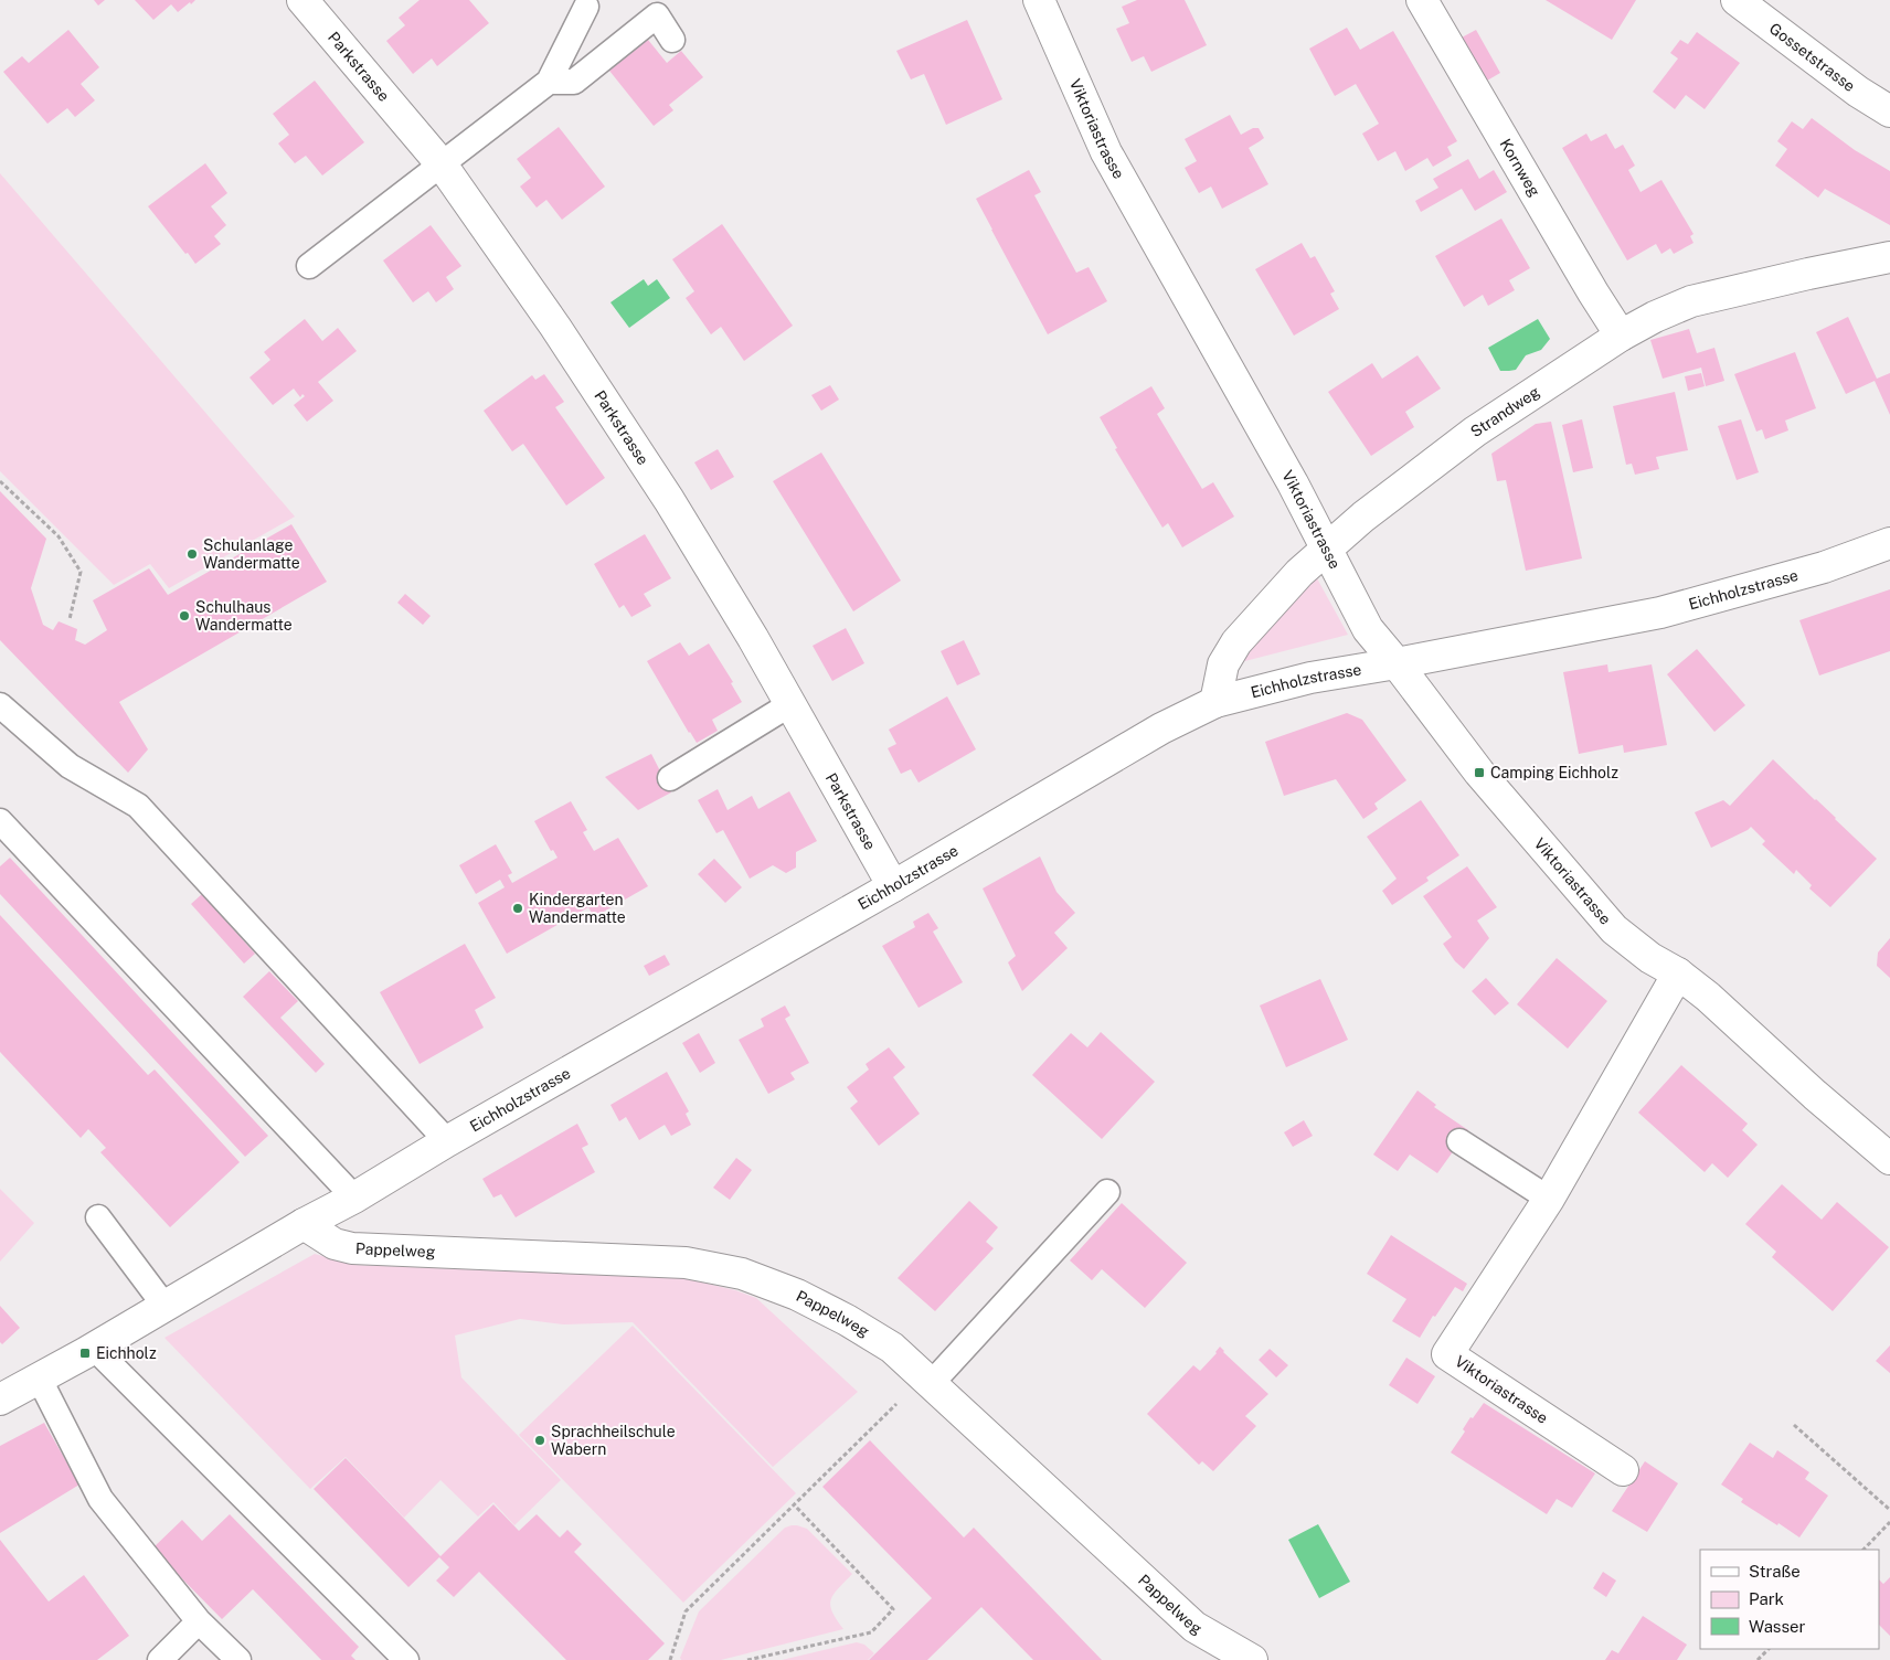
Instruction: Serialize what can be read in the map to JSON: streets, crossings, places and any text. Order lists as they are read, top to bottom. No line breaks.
{"streets":{"street":["Gossetstrasse","Parkstrasse","Viktoriastrasse","Kornweg","Strandweg","Eichholzstrasse","Pappelweg"]},"crossings":[["Parkstrasse","Eichholzstrasse"],["Viktoriastrasse","Strandweg"],["Viktoriastrasse","Eichholzstrasse"],["Kornweg","Strandweg"],["Strandweg","Eichholzstrasse"],["Eichholzstrasse","Pappelweg"]],"places":{"other":["Schulanlage Wandermatte","Schulhaus Wandermatte","Kindergarten Wandermatte","Sprachheilschule Wabern"],"transit":["Camping Eichholz","Eichholz"]},"legend":["Straße","Park","Wasser"]}
